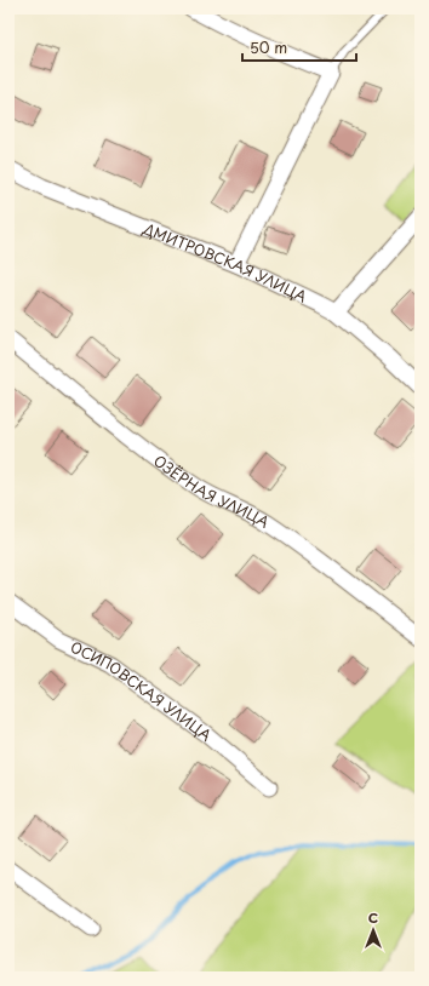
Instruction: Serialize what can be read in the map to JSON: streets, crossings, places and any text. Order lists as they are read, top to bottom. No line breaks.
{"streets":{"street":["ДМИТРОВСКАЯ УЛИЦА","ОЗЁРНАЯ УЛИЦА","ОСИПОВСКАЯ УЛИЦА"]},"scale_bar":"50 m","north":"top"}
